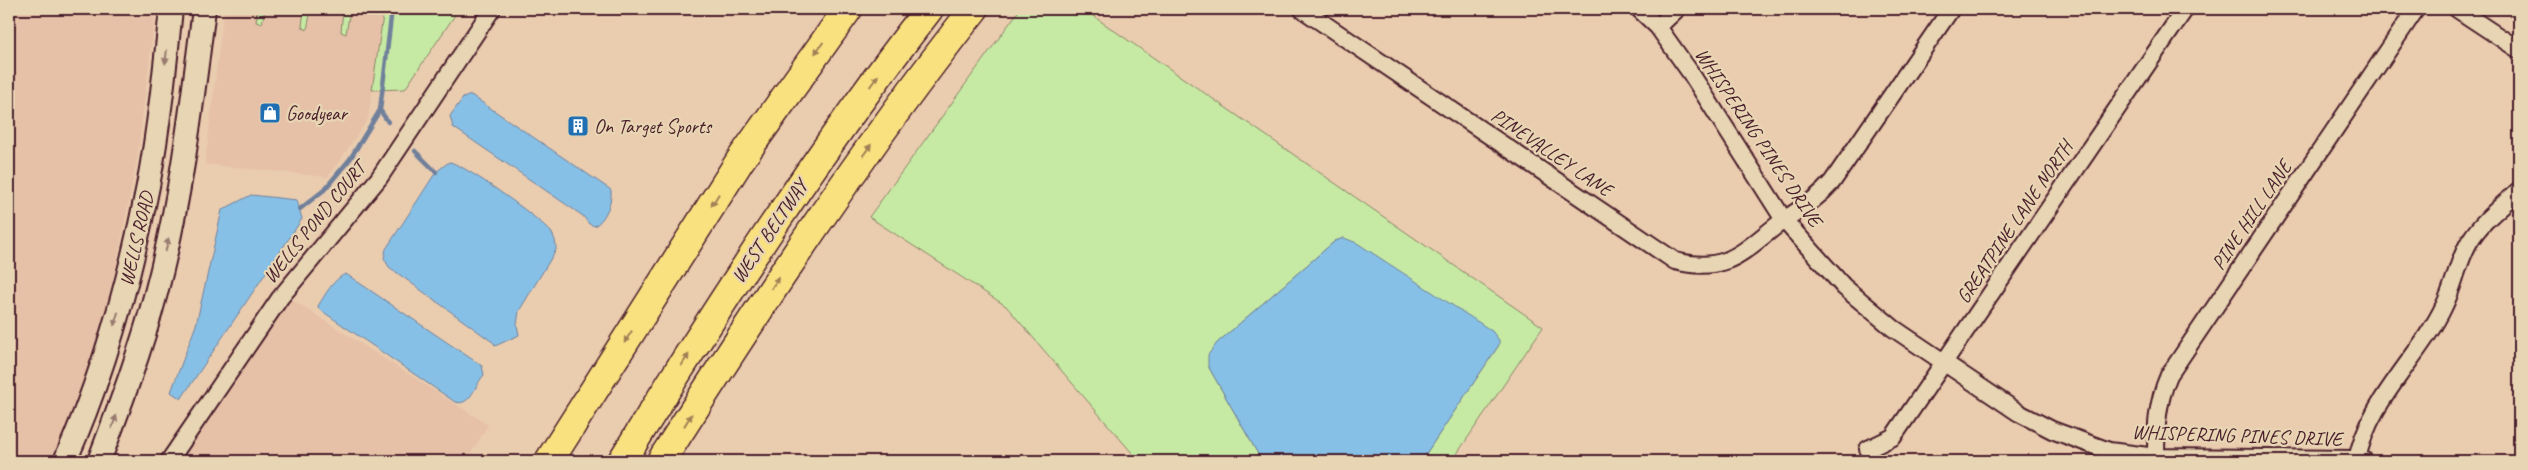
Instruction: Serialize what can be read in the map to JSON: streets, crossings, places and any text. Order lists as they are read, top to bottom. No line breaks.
{"streets":{"highway":["WEST BELTWAY"],"main road":["WELLS ROAD"],"street":["WHISPERING PINES DRIVE","PINEVALLEY LANE","PINE HILL LANE","WELLS POND COURT","GREATPINE LANE NORTH"]},"crossings":[["WHISPERING PINES DRIVE","PINEVALLEY LANE"],["WHISPERING PINES DRIVE","PINE HILL LANE"],["WHISPERING PINES DRIVE","GREATPINE LANE NORTH"]],"places":{"shop":["Goodyear"],"building":["On Target Sports"]}}
